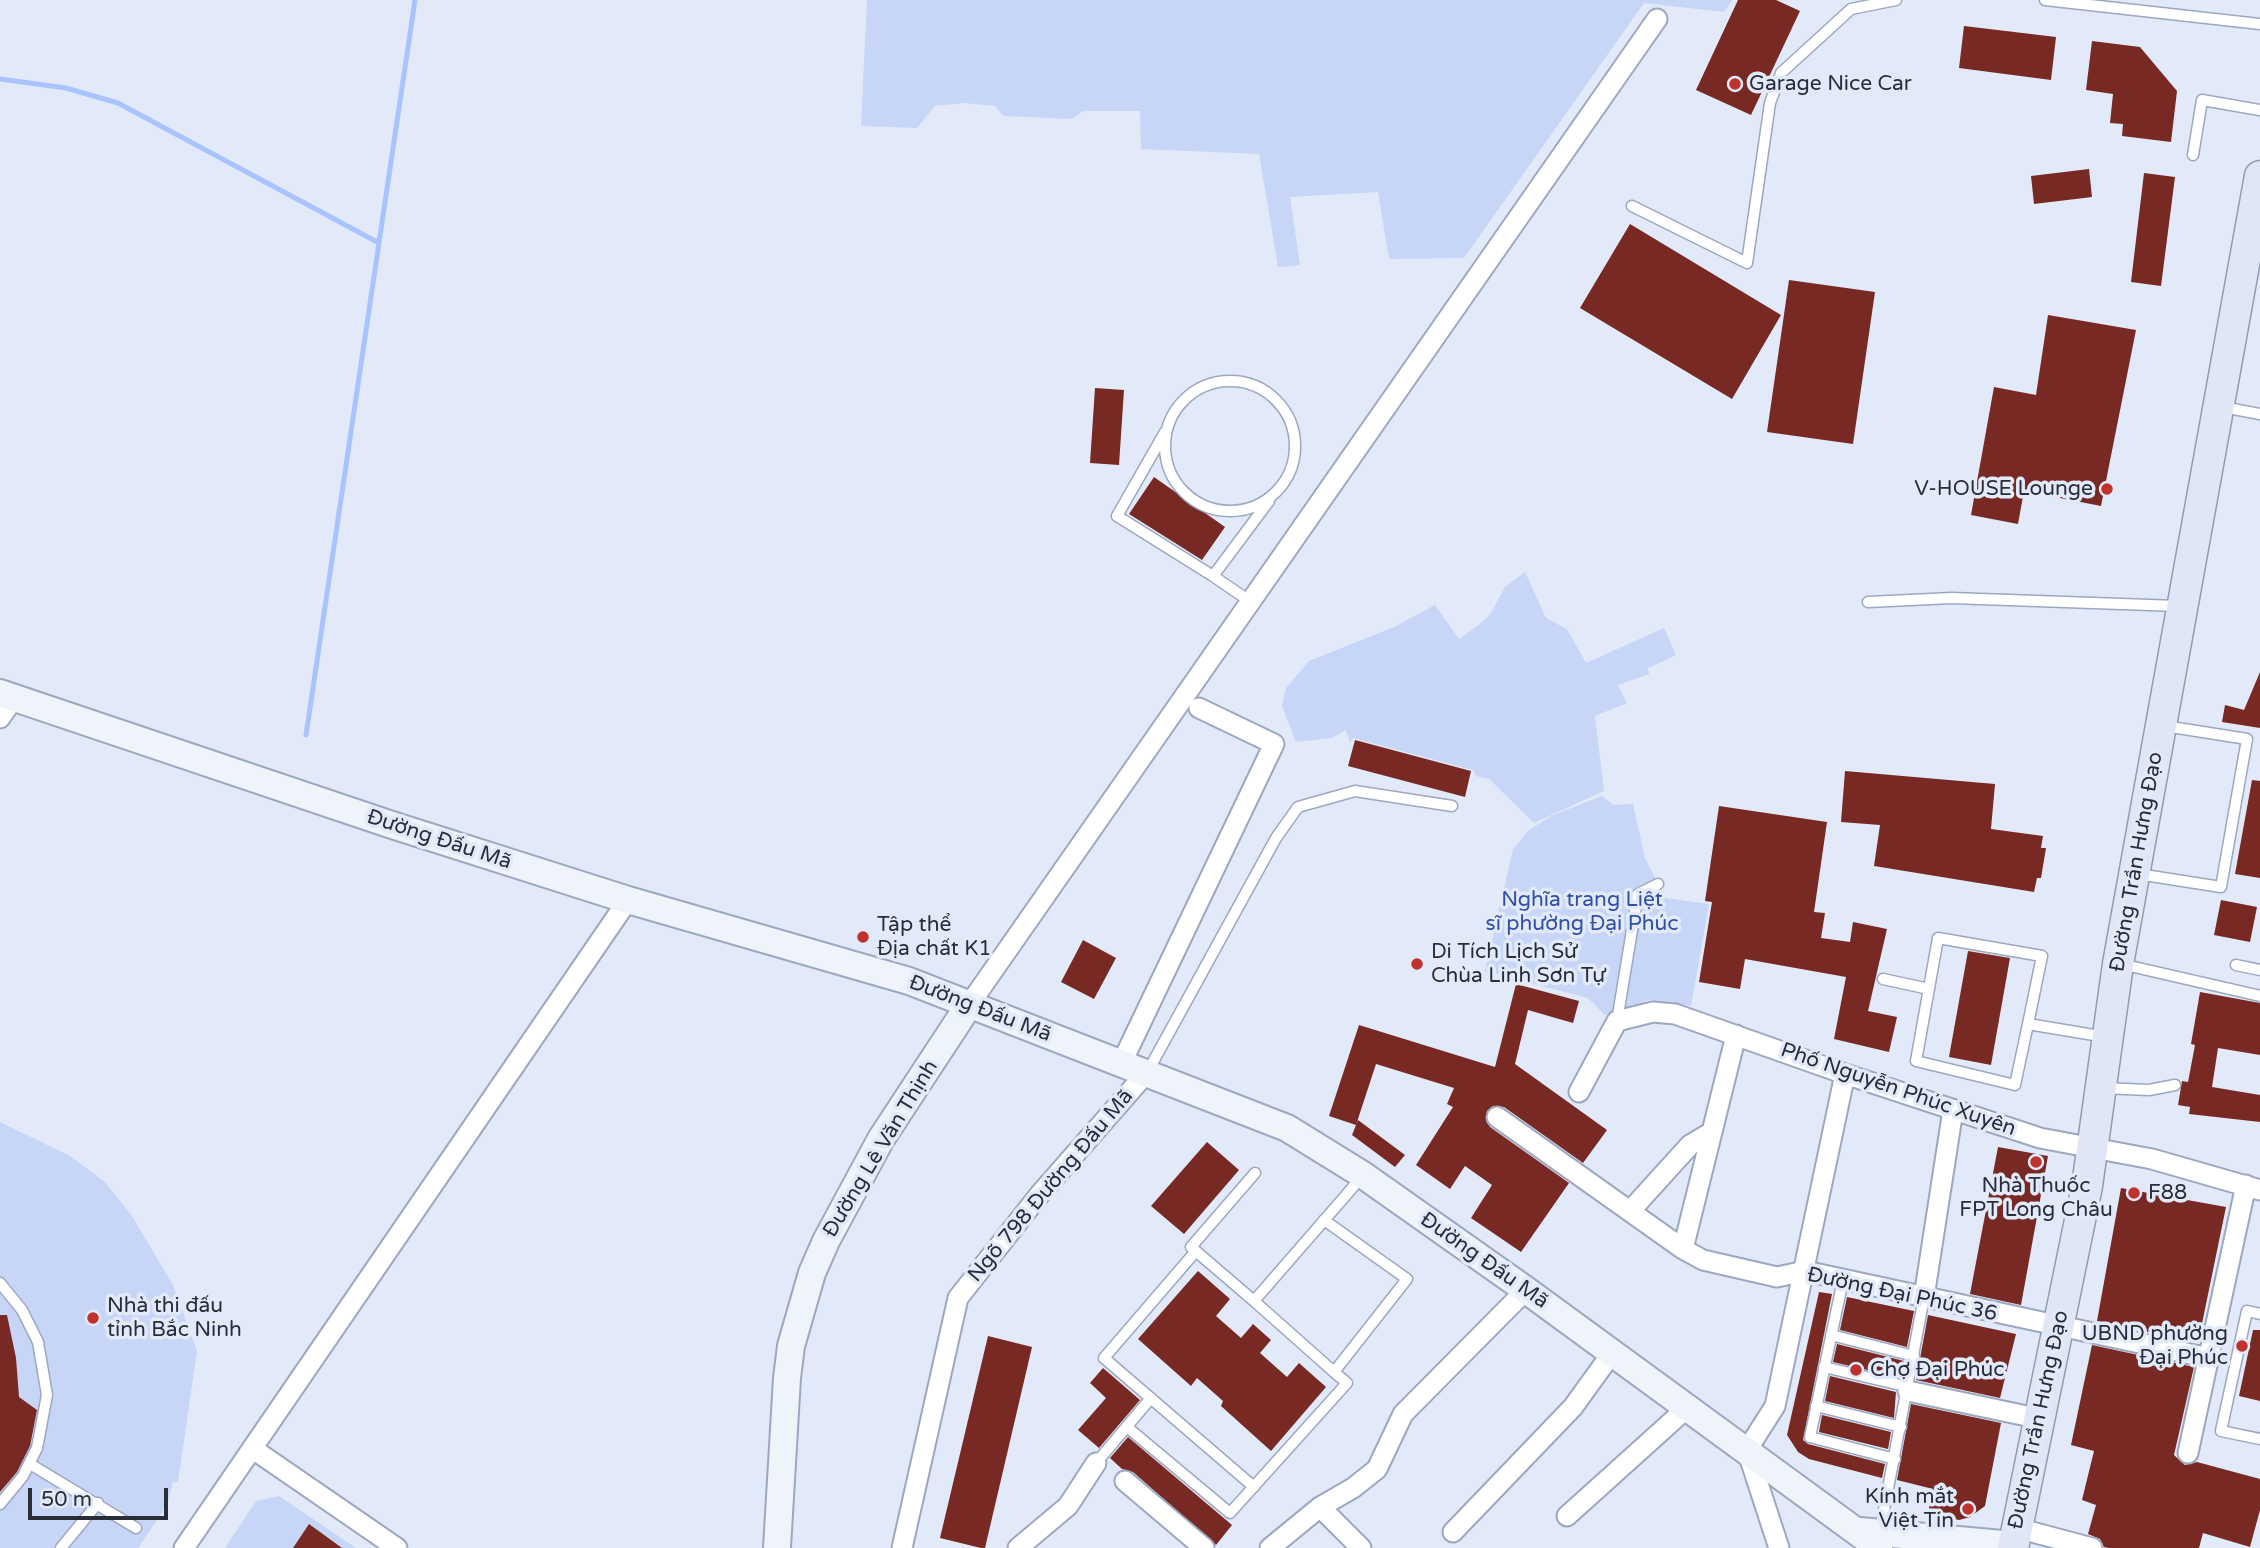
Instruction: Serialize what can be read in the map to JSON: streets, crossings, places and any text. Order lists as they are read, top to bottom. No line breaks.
{"streets":{"main road":["Đường Trần Hưng Đạo"],"street":["Đường Đấu Mã","Phố Nguyễn Phúc Xuyên","Đường Lê Văn Thịnh","Ngõ 798 Đường Đấu Mã","Đường Đại Phúc 36"]},"crossings":[["Đường Đấu Mã","Đường Lê Văn Thịnh"],["Đường Đấu Mã","Ngõ 798 Đường Đấu Mã"],["Đường Trần Hưng Đạo","Phố Nguyễn Phúc Xuyên"],["Đường Trần Hưng Đạo","Đường Đại Phúc 36"]],"parks":["Nghĩa trang Liệt sĩ phường Đại Phúc"],"places":["Garage Nice Car","V-HOUSE Lounge","Tập thể Địa chất K1","Di Tích Lịch Sử Chùa Linh Sơn Tự","Nhà Thuốc FPT Long Châu","F88","Nhà thi đấu tỉnh Bắc Ninh","UBND phường Đại Phúc","Chợ Đại Phúc","Kính mắt Việt Tin"],"scale_bar":"50 m"}
